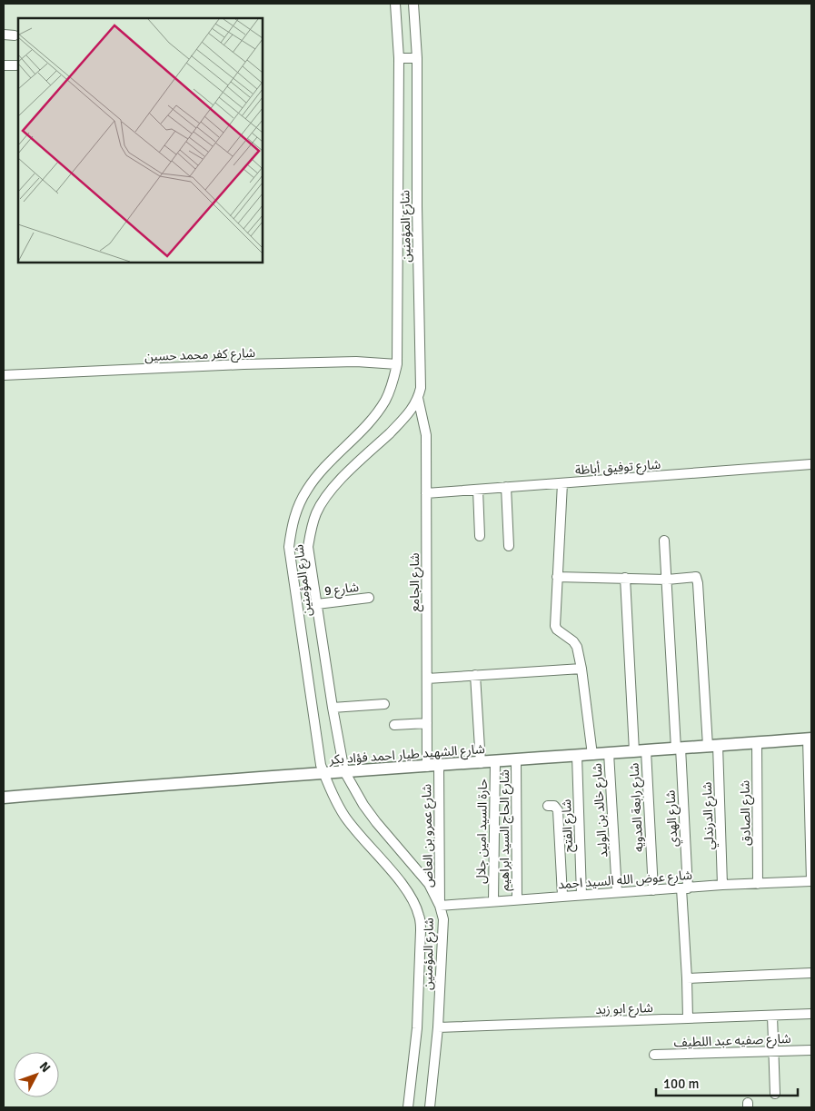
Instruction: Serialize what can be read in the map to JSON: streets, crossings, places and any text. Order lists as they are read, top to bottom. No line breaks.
{"streets":{"street":["شارع المؤمنين","شارع كفر محمد حسين","شارع توفيق أباظة","شارع الجامع","شارع 9","شارع الشهيد طيار احمد فؤاد بكر","شارع رابعة العدويه","شارع خالد بن الوليد","شارع الصادق","شارع الدرندلي","شارع الهدي","شارع الفتح","شارع الحاج السيد ابراهيم","حارة السيد امين جلال","شارع عمرو بن العاص","شارع عوض الله السيد احمد","شارع ابو زيد","شارع صفيه عبد اللطيف"]},"crossings":[["شارع المؤمنين","شارع كفر محمد حسين"],["شارع المؤمنين","شارع الجامع"],["شارع المؤمنين","شارع 9"],["شارع المؤمنين","شارع الشهيد طيار احمد فؤاد بكر"],["شارع المؤمنين","شارع عمرو بن العاص"],["شارع المؤمنين","شارع عوض الله السيد احمد"],["شارع المؤمنين","شارع ابو زيد"],["شارع توفيق أباظة","شارع الجامع"],["شارع الجامع","شارع الشهيد طيار احمد فؤاد بكر"],["شارع الجامع","شارع عمرو بن العاص"],["شارع الشهيد طيار احمد فؤاد بكر","شارع رابعة العدويه"],["شارع الشهيد طيار احمد فؤاد بكر","شارع خالد بن الوليد"],["شارع الشهيد طيار احمد فؤاد بكر","شارع الصادق"],["شارع الشهيد طيار احمد فؤاد بكر","شارع الدرندلي"],["شارع الشهيد طيار احمد فؤاد بكر","شارع الهدي"],["شارع الشهيد طيار احمد فؤاد بكر","شارع الفتح"],["شارع الشهيد طيار احمد فؤاد بكر","شارع الحاج السيد ابراهيم"],["شارع الشهيد طيار احمد فؤاد بكر","حارة السيد امين جلال"],["شارع الشهيد طيار احمد فؤاد بكر","شارع عمرو بن العاص"],["شارع رابعة العدويه","شارع عوض الله السيد احمد"],["شارع خالد بن الوليد","شارع عوض الله السيد احمد"],["شارع الصادق","شارع عوض الله السيد احمد"],["شارع الدرندلي","شارع الهدي"],["شارع الدرندلي","شارع عوض الله السيد احمد"],["شارع الهدي","شارع عوض الله السيد احمد"],["شارع الهدي","شارع ابو زيد"],["شارع الفتح","شارع عوض الله السيد احمد"],["شارع الحاج السيد ابراهيم","شارع عوض الله السيد احمد"],["حارة السيد امين جلال","شارع عوض الله السيد احمد"],["شارع عمرو بن العاص","شارع عوض الله السيد احمد"]],"scale_bar":"100 m","north":"top right"}
